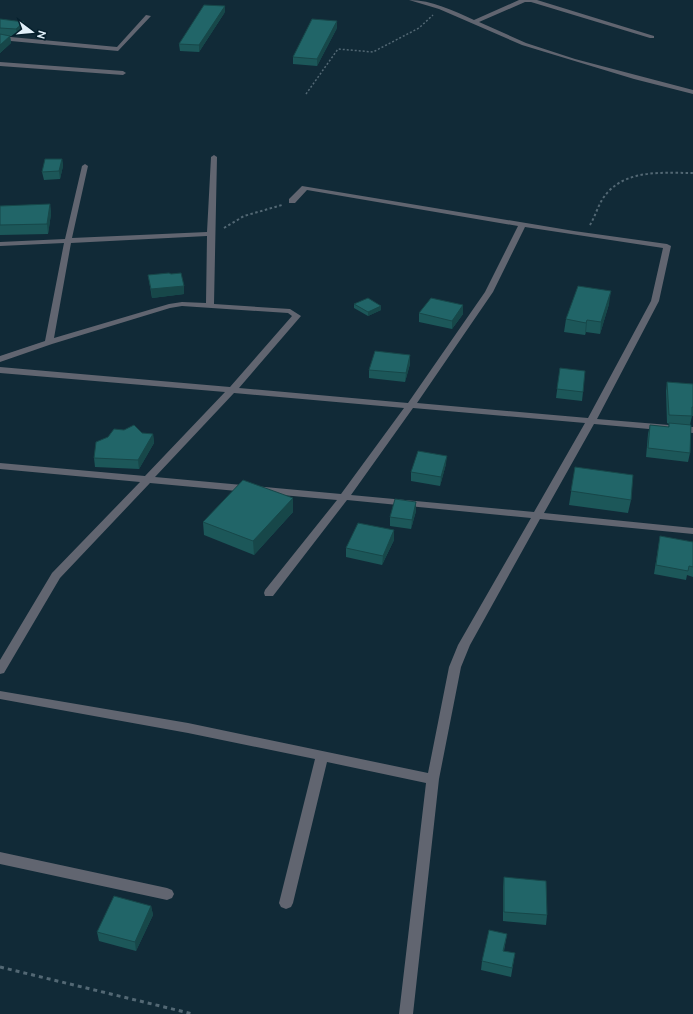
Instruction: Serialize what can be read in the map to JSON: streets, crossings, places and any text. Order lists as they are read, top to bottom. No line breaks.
{"north":"right"}
